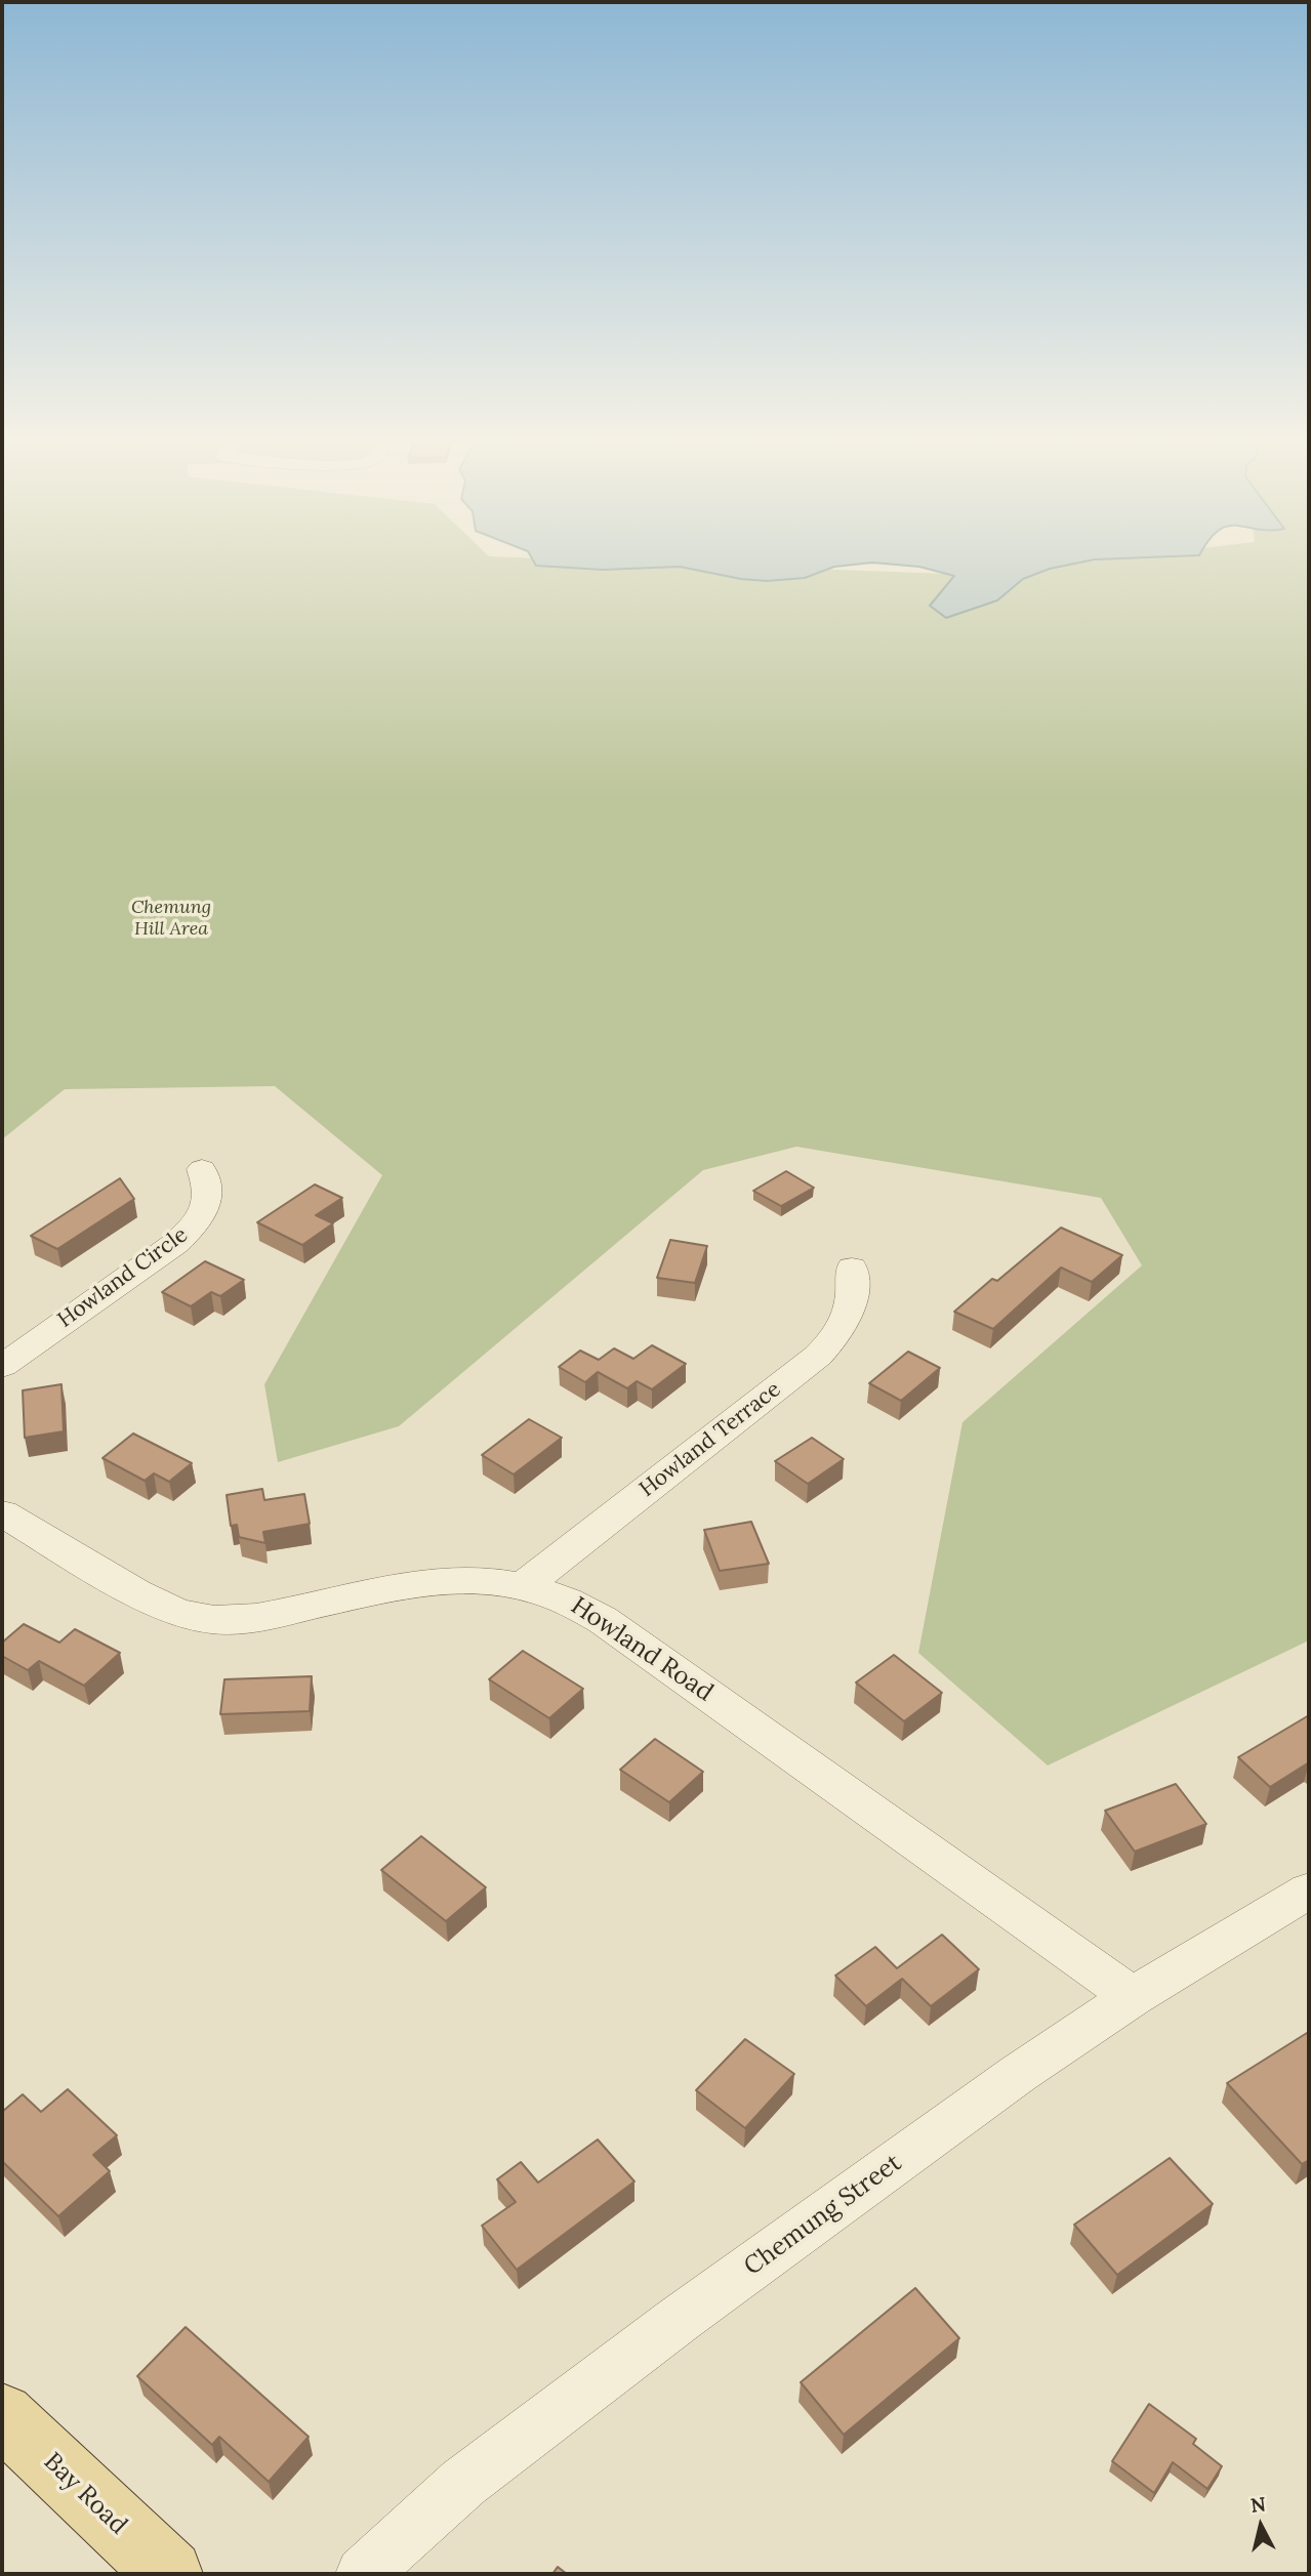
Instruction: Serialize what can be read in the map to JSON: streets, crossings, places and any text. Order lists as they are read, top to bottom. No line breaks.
{"streets":{"main road":["Bay Road"],"street":["Howland Circle","Howland Terrace","Howland Road","Chemung Street"]},"crossings":[["Howland Terrace","Howland Road"],["Howland Road","Chemung Street"]],"parks":["Chemung Hill Area"],"north":"top"}
